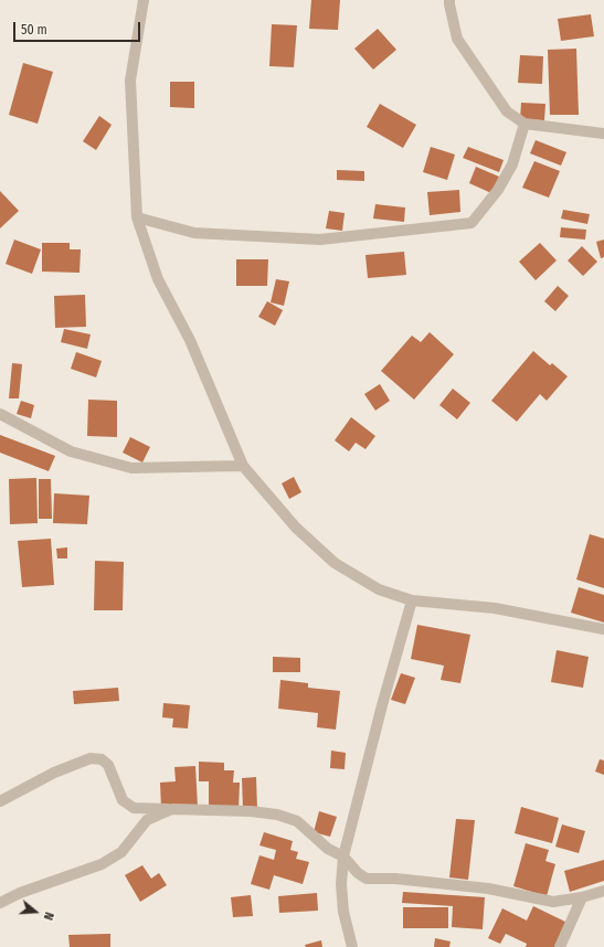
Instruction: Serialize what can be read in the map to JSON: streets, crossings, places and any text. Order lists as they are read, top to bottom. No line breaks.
{"scale_bar":"50 m","north":"right"}
